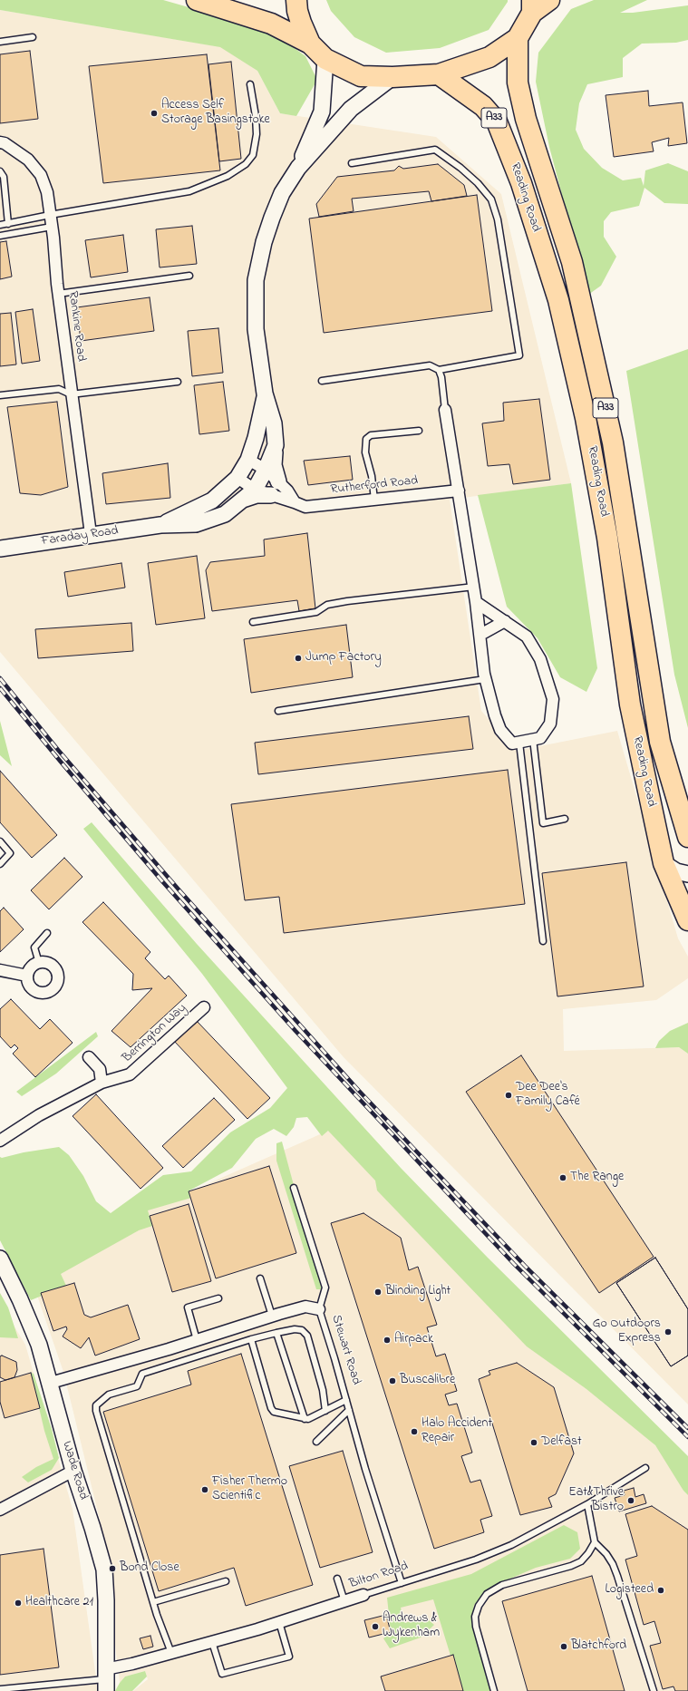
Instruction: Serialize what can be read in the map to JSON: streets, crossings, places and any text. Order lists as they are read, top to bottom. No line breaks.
{"streets":{"highway":["A33","Reading Road"],"street":["Rankine Road","Rutherford Road","Faraday Road","Berrington Way","Stewart Road","Wade Road","Bilton Road"]},"crossings":[["Rankine Road","Faraday Road"],["Rutherford Road","Faraday Road"],["Stewart Road","Wade Road"],["Stewart Road","Bilton Road"],["Wade Road","Bilton Road"]],"places":["Access Self Storage Basingstoke","Jump Factory","Dee Dee's Family Café","The Range","Blinding Light","Go Outdoors Express","Airpack","Buscalibre","Halo Accident Repair","Delfast","Fisher Thermo Scientific","Eat&Thrive Bistro","Bond Close","Logisteed","Healthcare 21","Andrews & Wykenham","Blatchford"]}
